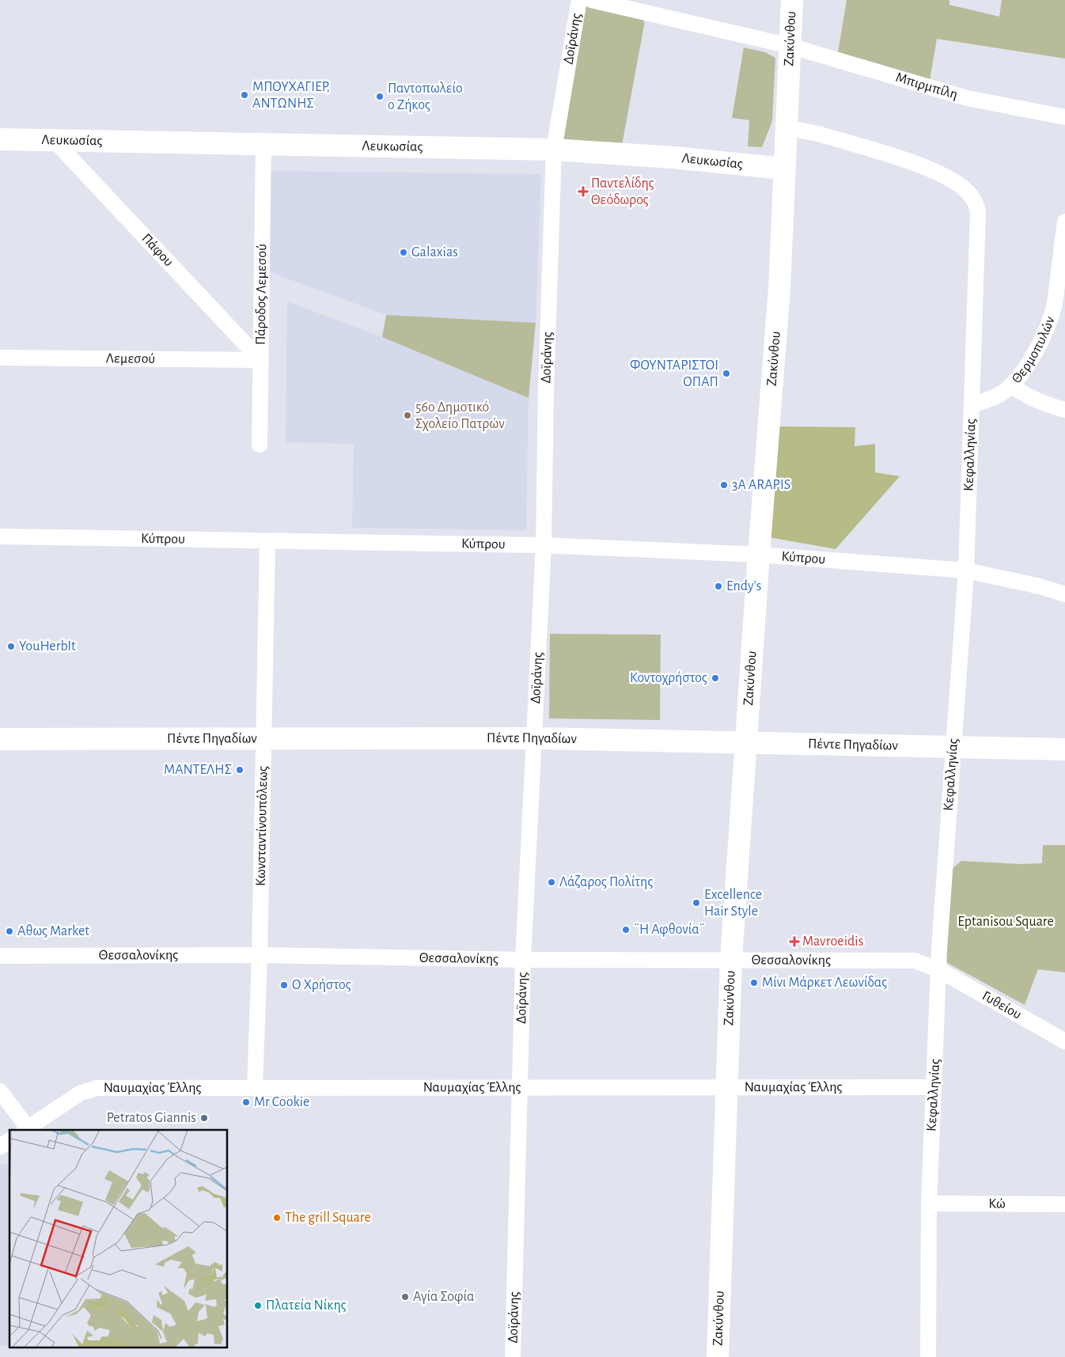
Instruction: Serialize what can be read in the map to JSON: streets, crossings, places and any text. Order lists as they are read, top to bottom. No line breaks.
{"streets":{"street":["Δοϊράνης","Ζακύνθου","Μπιρμπίλη","Λευκωσίας","Πάφου","Πάροδος Λεμεσού","Θερμοπυλών","Λεμεσού","Κεφαλληνίας","Κύπρου","Πέντε Πηγαδίων","Κωνσταντίνουπόλεως","Θεσσαλονίκης","Γυθείου","Ναυμαχίας Έλλης","Κώ"]},"crossings":[["Δοϊράνης","Λευκωσίας"],["Δοϊράνης","Κύπρου"],["Δοϊράνης","Πέντε Πηγαδίων"],["Δοϊράνης","Θεσσαλονίκης"],["Δοϊράνης","Ναυμαχίας Έλλης"],["Ζακύνθου","Μπιρμπίλη"],["Ζακύνθου","Λευκωσίας"],["Ζακύνθου","Κεφαλληνίας"],["Ζακύνθου","Κύπρου"],["Ζακύνθου","Πέντε Πηγαδίων"],["Ζακύνθου","Θεσσαλονίκης"],["Ζακύνθου","Ναυμαχίας Έλλης"],["Λευκωσίας","Πάφου"],["Λευκωσίας","Πάροδος Λεμεσού"],["Πάφου","Πάροδος Λεμεσού"],["Πάφου","Λεμεσού"],["Πάροδος Λεμεσού","Λεμεσού"],["Θερμοπυλών","Κεφαλληνίας"],["Κεφαλληνίας","Κύπρου"],["Κεφαλληνίας","Πέντε Πηγαδίων"],["Κεφαλληνίας","Θεσσαλονίκης"],["Κεφαλληνίας","Γυθείου"],["Κεφαλληνίας","Ναυμαχίας Έλλης"],["Κεφαλληνίας","Κώ"],["Κύπρου","Κωνσταντίνουπόλεως"],["Πέντε Πηγαδίων","Κωνσταντίνουπόλεως"],["Κωνσταντίνουπόλεως","Θεσσαλονίκης"],["Κωνσταντίνουπόλεως","Ναυμαχίας Έλλης"],["Θεσσαλονίκης","Γυθείου"]],"parks":["Eptanisou Square"],"places":{"other":["ΜΠΟΥΧΑΓΙΕΡ, ΑΝΤΩΝΗΣ","Παντοπωλείο ο Ζήκος","Galaxias","ΦΟΥΝΤΑΡΙΣΤΟΙ ΟΠΑΠ","56ο Δημοτικό Σχολείο Πατρών","3A ARAPIS","Endy's","YouHerbIt","Κοντοχρήστος","ΜΑΝΤΕΛΗΣ","Λάζαρος Πολίτης","Excellence Hair Style","¨Η Αφθονία¨","Αθως Market","Μίνι Μάρκετ Λεωνίδας","Ο Χρήστος","Mr Cookie","Petratos Giannis","The grill Square","Αγία Σοφία","Πλατεία Νίκης"],"health":["Παντελίδης Θεόδωρος","Mavroeidis"]}}
